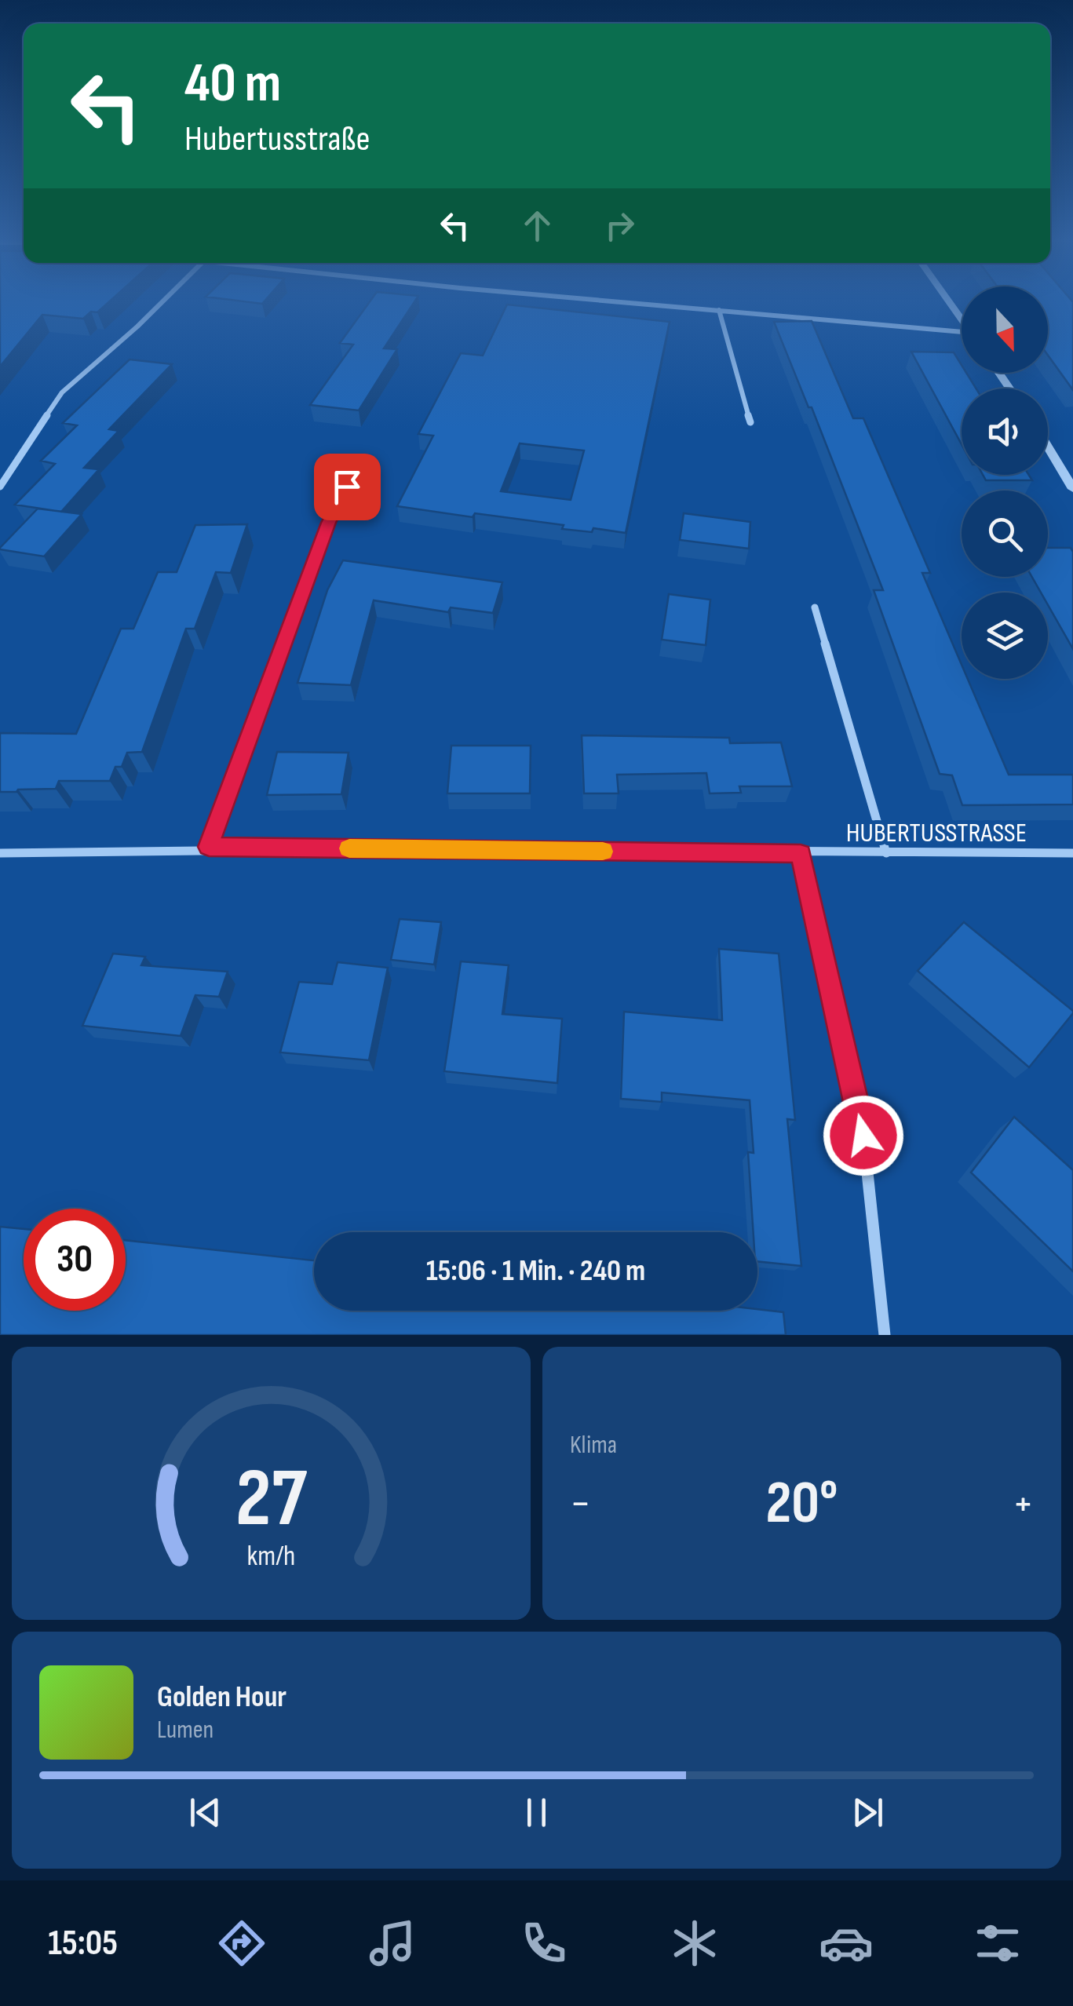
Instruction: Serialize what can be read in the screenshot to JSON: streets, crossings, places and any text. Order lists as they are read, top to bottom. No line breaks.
{"streets":{"street":["HUBERTUSSTRASSE"]},"north":"bottom","page":{"turn":["40 m","Hubertusstraße"],"limit":"30","trip":"15:06 · 1 Min. · 240 m","tile":"Klima","heat":["−","20°","+"],"song":["Golden Hour","Lumen"],"tabs":"15:05","gauge":["27","km/h"]}}
